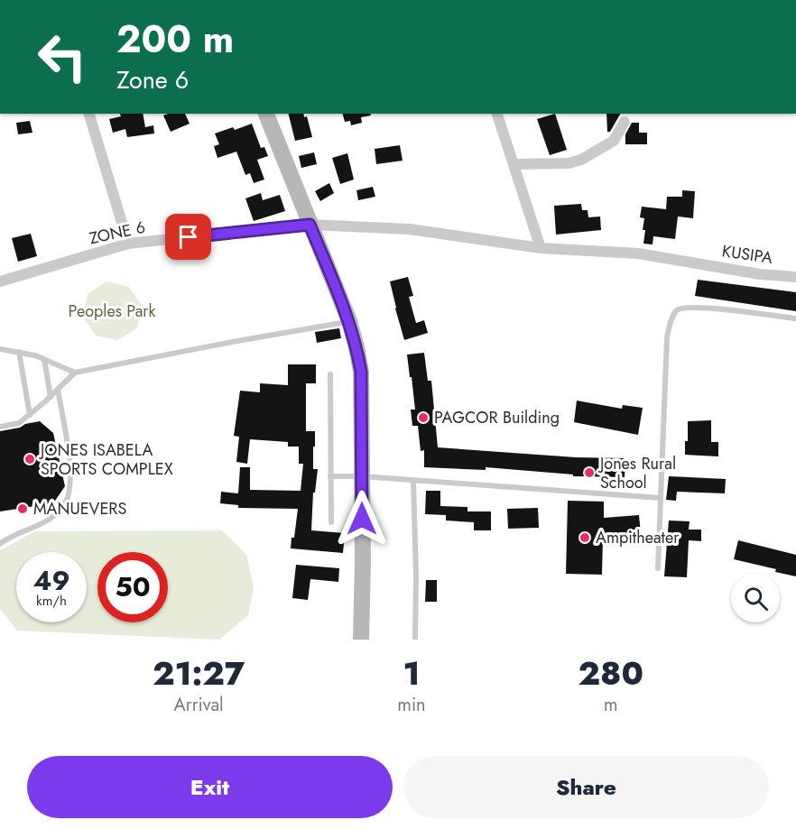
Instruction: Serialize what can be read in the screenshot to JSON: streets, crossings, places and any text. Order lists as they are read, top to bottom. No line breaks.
{"streets":{"street":["ZONE 6","KUSIPA"]},"crossings":[["ZONE 6","KUSIPA"]],"parks":["Peoples Park"],"places":["PAGCOR Building","JONES ISABELA SPORTS COMPLEX","Jones Rural School","MANUEVERS","Ampitheater"],"page":{"turn":["200 m","Zone 6"],"speed":"49 km/h","limit":"50","eta":["21:27","Arrival","1","min","280","m"],"buttons":["Exit","Share"]}}
